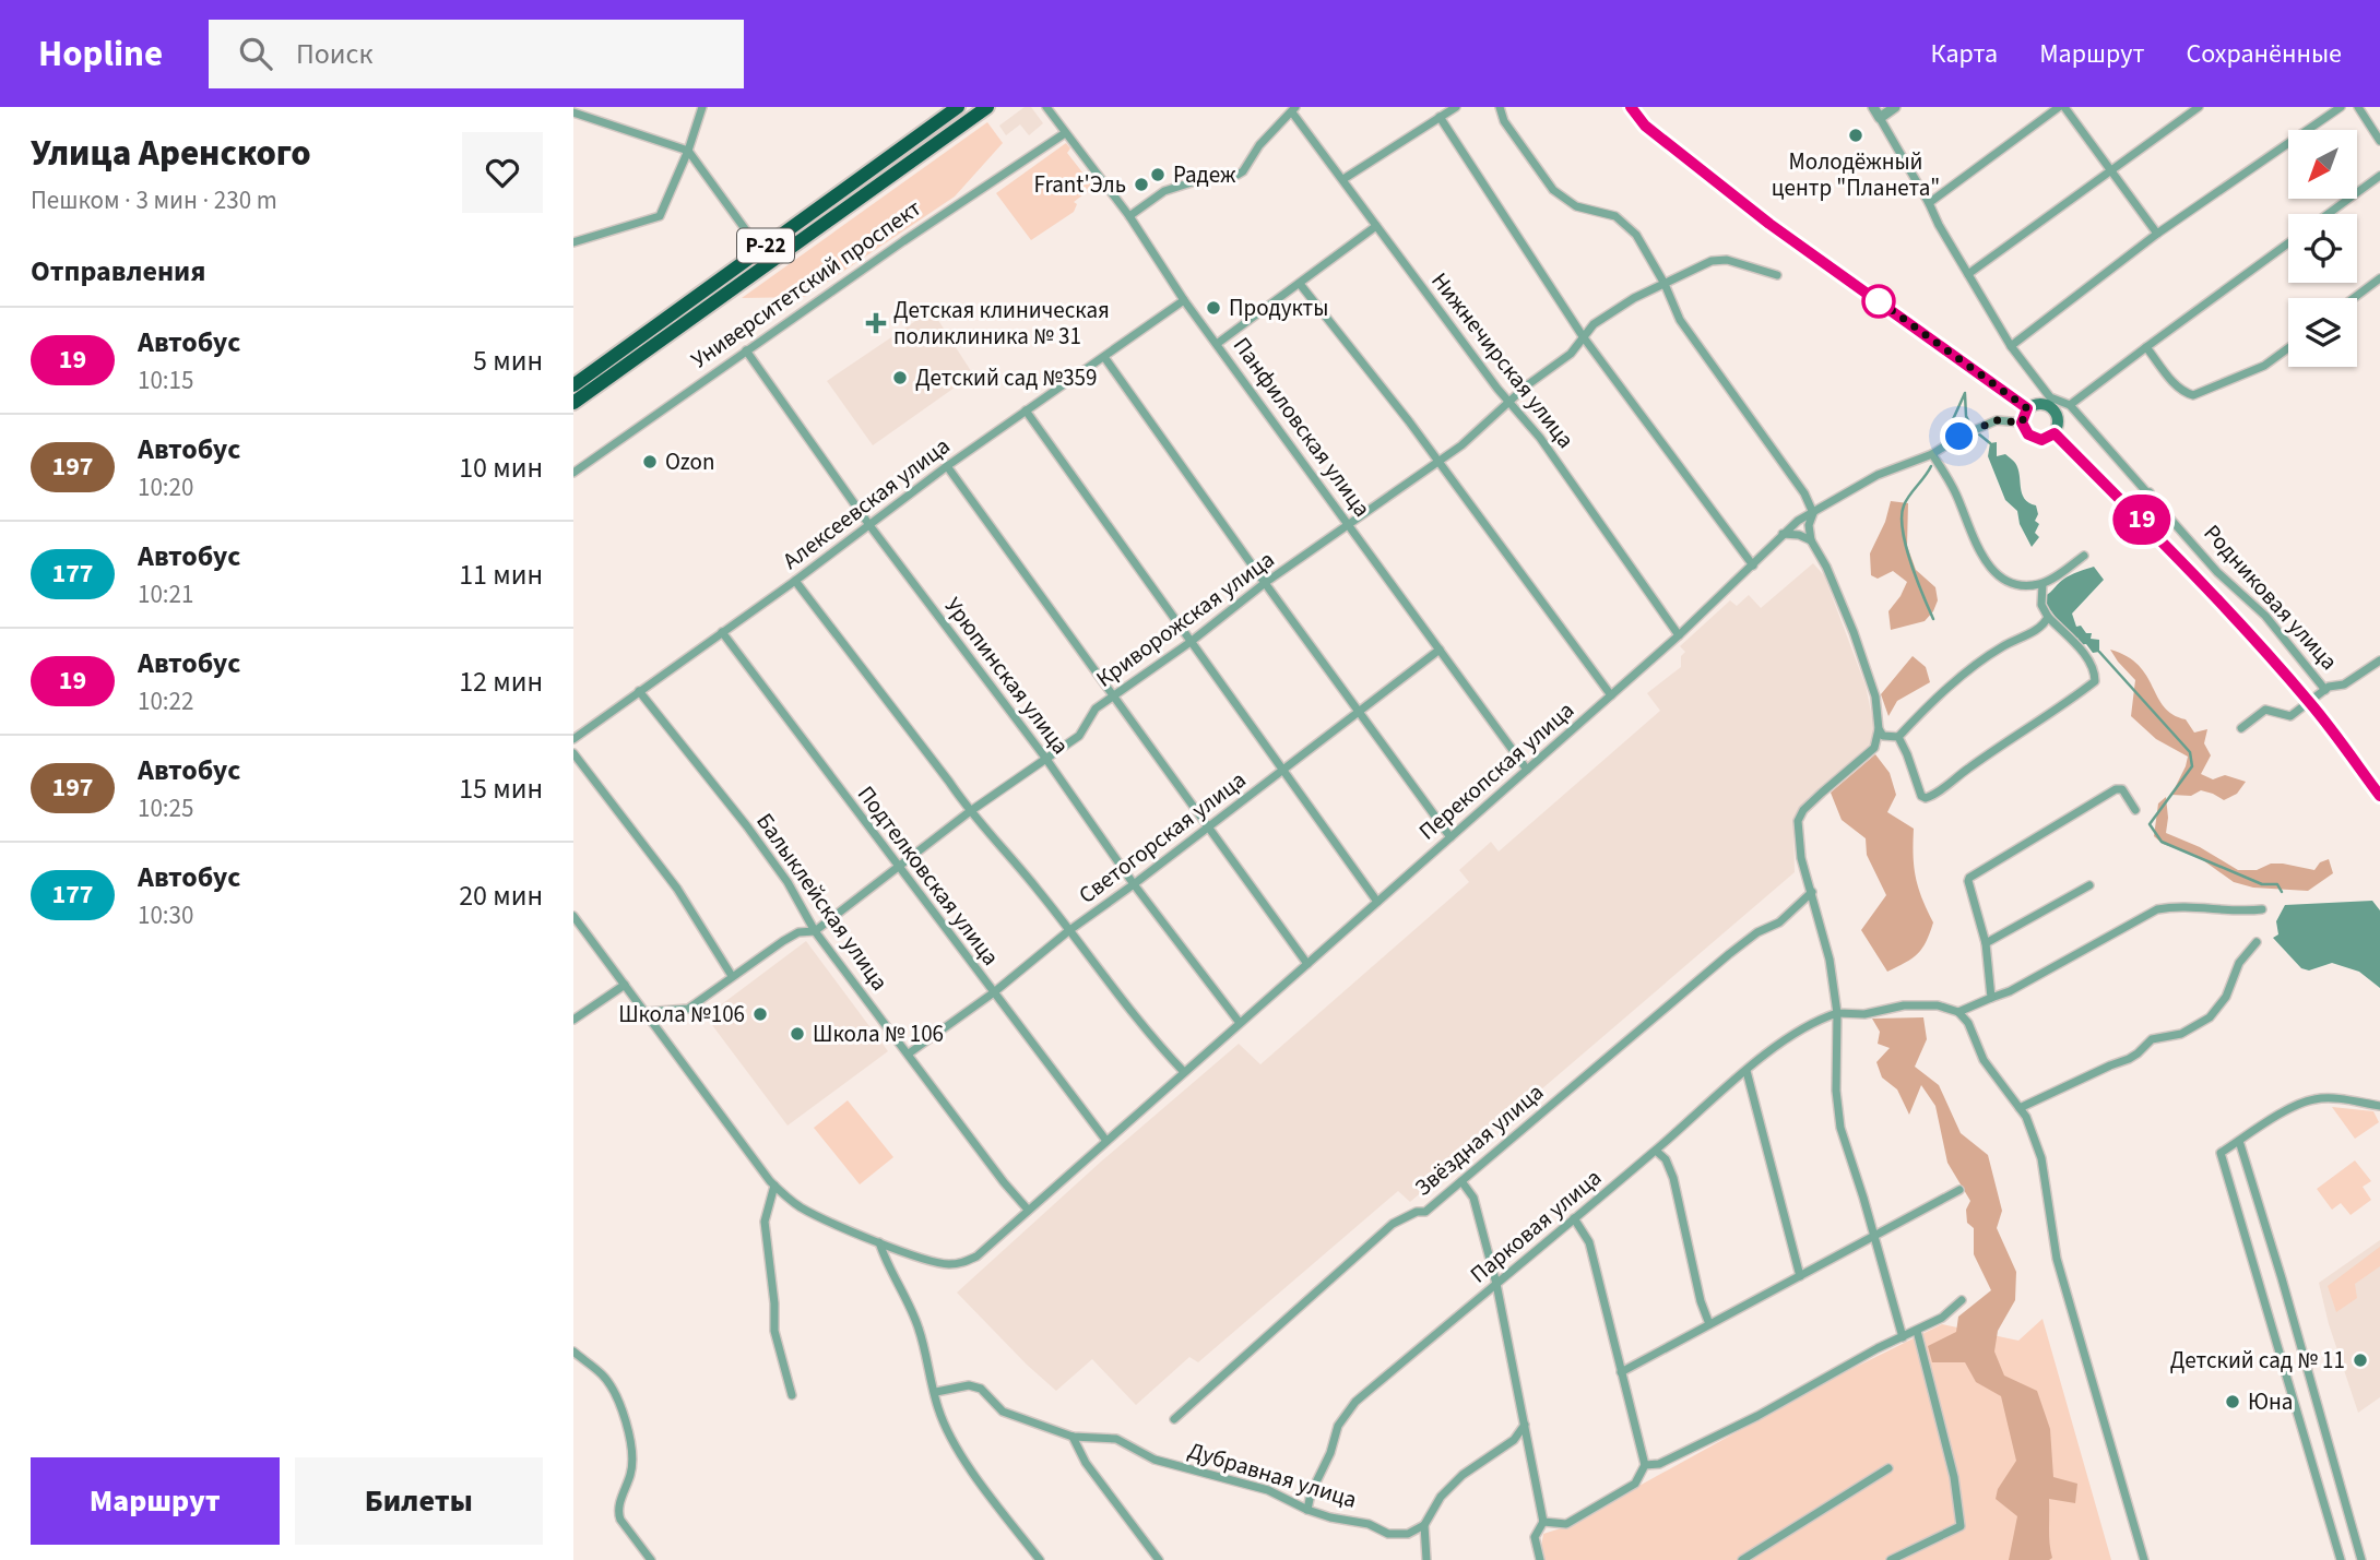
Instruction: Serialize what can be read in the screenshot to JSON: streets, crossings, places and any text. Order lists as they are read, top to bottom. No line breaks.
{"streets":{"highway":["Р-22","Университетский проспект"],"main road":["Родниковая улица"],"street":["Нижнечирская улица","Панфиловская улица","Алексеевская улица","Криворожская улица","Урюпинская улица","Перекопская улица","Светогорская улица","Подтелковская улица","Балыклейская улица","Звёздная улица","Парковая улица","Дубравная улица"]},"crossings":[["Университетский проспект","Панфиловская улица"],["Университетский проспект","Урюпинская улица"],["Нижнечирская улица","Криворожская улица"],["Нижнечирская улица","Перекопская улица"],["Панфиловская улица","Алексеевская улица"],["Панфиловская улица","Криворожская улица"],["Панфиловская улица","Перекопская улица"],["Панфиловская улица","Светогорская улица"],["Алексеевская улица","Урюпинская улица"],["Алексеевская улица","Подтелковская улица"],["Алексеевская улица","Балыклейская улица"],["Родниковая улица","Перекопская улица"],["Криворожская улица","Урюпинская улица"],["Криворожская улица","Подтелковская улица"],["Криворожская улица","Балыклейская улица"],["Урюпинская улица","Перекопская улица"],["Урюпинская улица","Светогорская улица"],["Перекопская улица","Подтелковская улица"],["Перекопская улица","Балыклейская улица"],["Светогорская улица","Подтелковская улица"],["Светогорская улица","Балыклейская улица"],["Парковая улица","Дубравная улица"]],"places":{"other":["Молодёжный центр \"Планета\"","Радеж","Frant'Эль","Продукты","Детский сад №359","Ozon","Школа №106","Школа № 106","Детский сад № 11","Юна"],"health":["Детская клиническая поликлиника № 31"]},"lines":["bus line 19"],"north":"bottom left","page":{"header":"Hopline","search":"Поиск","nav":["Карта","Маршрут","Сохранённые"],"heading":[["Улица Аренского","Пешком · 3 мин · 230 m"],"Отправления"],"on_map":"19","list":[{"mark":"19","name":"Автобус","note":"10:15","value":"5 мин"},{"mark":"197","name":"Автобус","note":"10:20","value":"10 мин"},{"mark":"177","name":"Автобус","note":"10:21","value":"11 мин"},{"mark":"19","name":"Автобус","note":"10:22","value":"12 мин"},{"mark":"197","name":"Автобус","note":"10:25","value":"15 мин"},{"mark":"177","name":"Автобус","note":"10:30","value":"20 мин"}],"buttons":["Маршрут","Билеты"]}}
